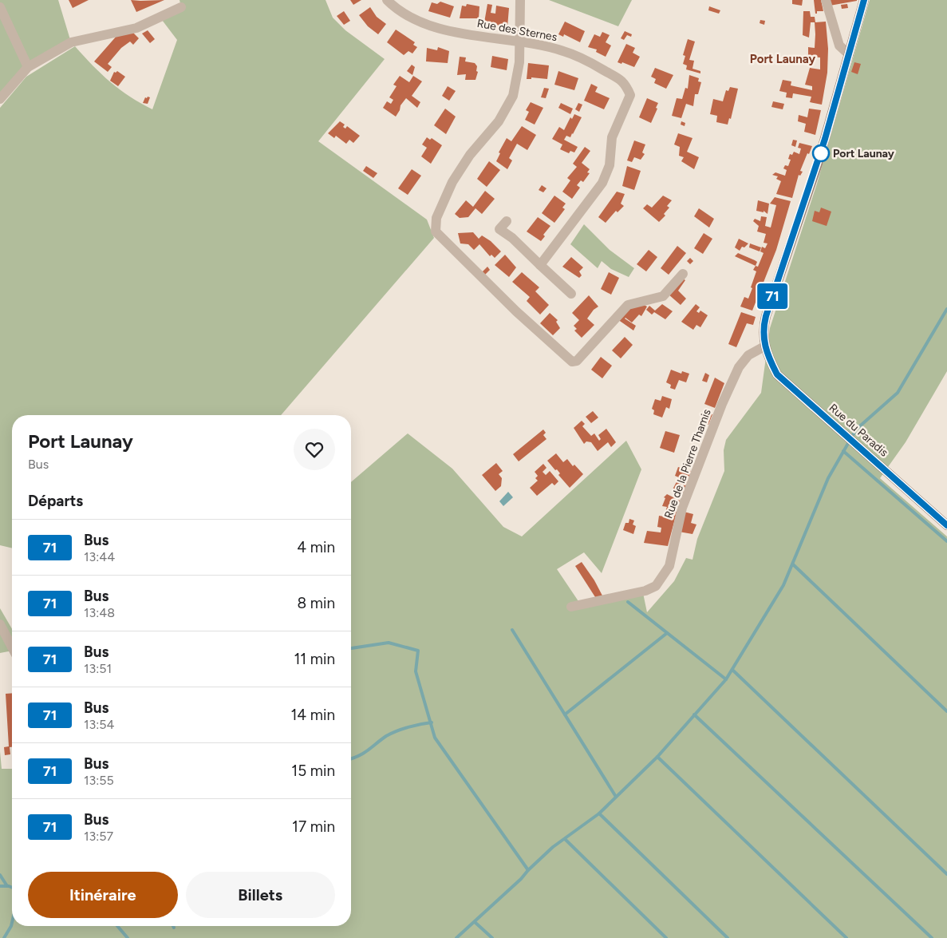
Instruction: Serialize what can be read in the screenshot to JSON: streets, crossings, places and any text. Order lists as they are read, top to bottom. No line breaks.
{"streets":{"main road":["Rue du Paradis"],"street":["Rue des Sternes","Rue de la Pierre Thamis"]},"crossings":[["Rue du Paradis","Rue de la Pierre Thamis"]],"districts":["Port Launay"],"places":["Port Launay"],"lines":["bus line 71"],"page":{"on_map":"71","heading":[["Port Launay","Bus"],"Départs"],"list":[{"mark":"71","name":"Bus","note":"13:44","value":"4 min"},{"mark":"71","name":"Bus","note":"13:48","value":"8 min"},{"mark":"71","name":"Bus","note":"13:51","value":"11 min"},{"mark":"71","name":"Bus","note":"13:54","value":"14 min"},{"mark":"71","name":"Bus","note":"13:55","value":"15 min"},{"mark":"71","name":"Bus","note":"13:57","value":"17 min"}],"buttons":["Itinéraire","Billets"]}}
